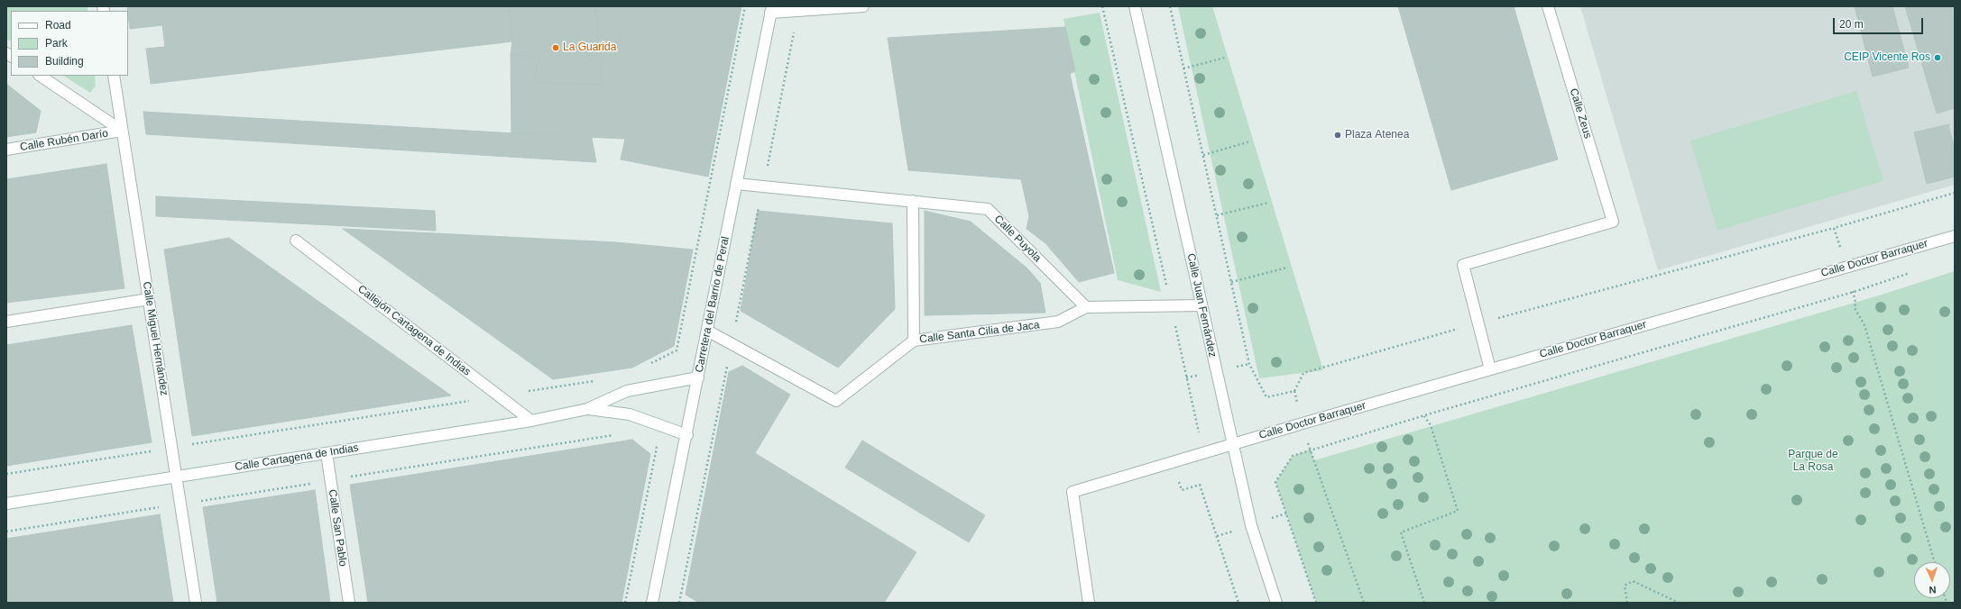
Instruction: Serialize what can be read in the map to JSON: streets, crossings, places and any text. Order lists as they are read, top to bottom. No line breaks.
{"streets":{"street":["Calle Zeus","Calle Rubén Darío","Calle Puyola","Calle Doctor Barraquer","Carretera del Barrio de Peral","Calle Juan Fernández","Callejón Cartagena de Indias","Calle Santa Cilia de Jaca","Calle Miguel Hernández","Calle Cartagena de Indias","Calle San Pablo"]},"crossings":[["Calle Rubén Darío","Calle Miguel Hernández"],["Calle Puyola","Carretera del Barrio de Peral"],["Calle Puyola","Calle Santa Cilia de Jaca"],["Calle Doctor Barraquer","Calle Juan Fernández"],["Carretera del Barrio de Peral","Calle Santa Cilia de Jaca"],["Carretera del Barrio de Peral","Calle Cartagena de Indias"],["Calle Juan Fernández","Calle Santa Cilia de Jaca"],["Callejón Cartagena de Indias","Calle Cartagena de Indias"],["Calle Miguel Hernández","Calle Cartagena de Indias"],["Calle Cartagena de Indias","Calle San Pablo"]],"parks":["Parque de La Rosa"],"places":["La Guarida","CEIP Vicente Ros","Plaza Atenea"],"legend":["Road","Park","Building"],"scale_bar":"20 m","north":"bottom"}
